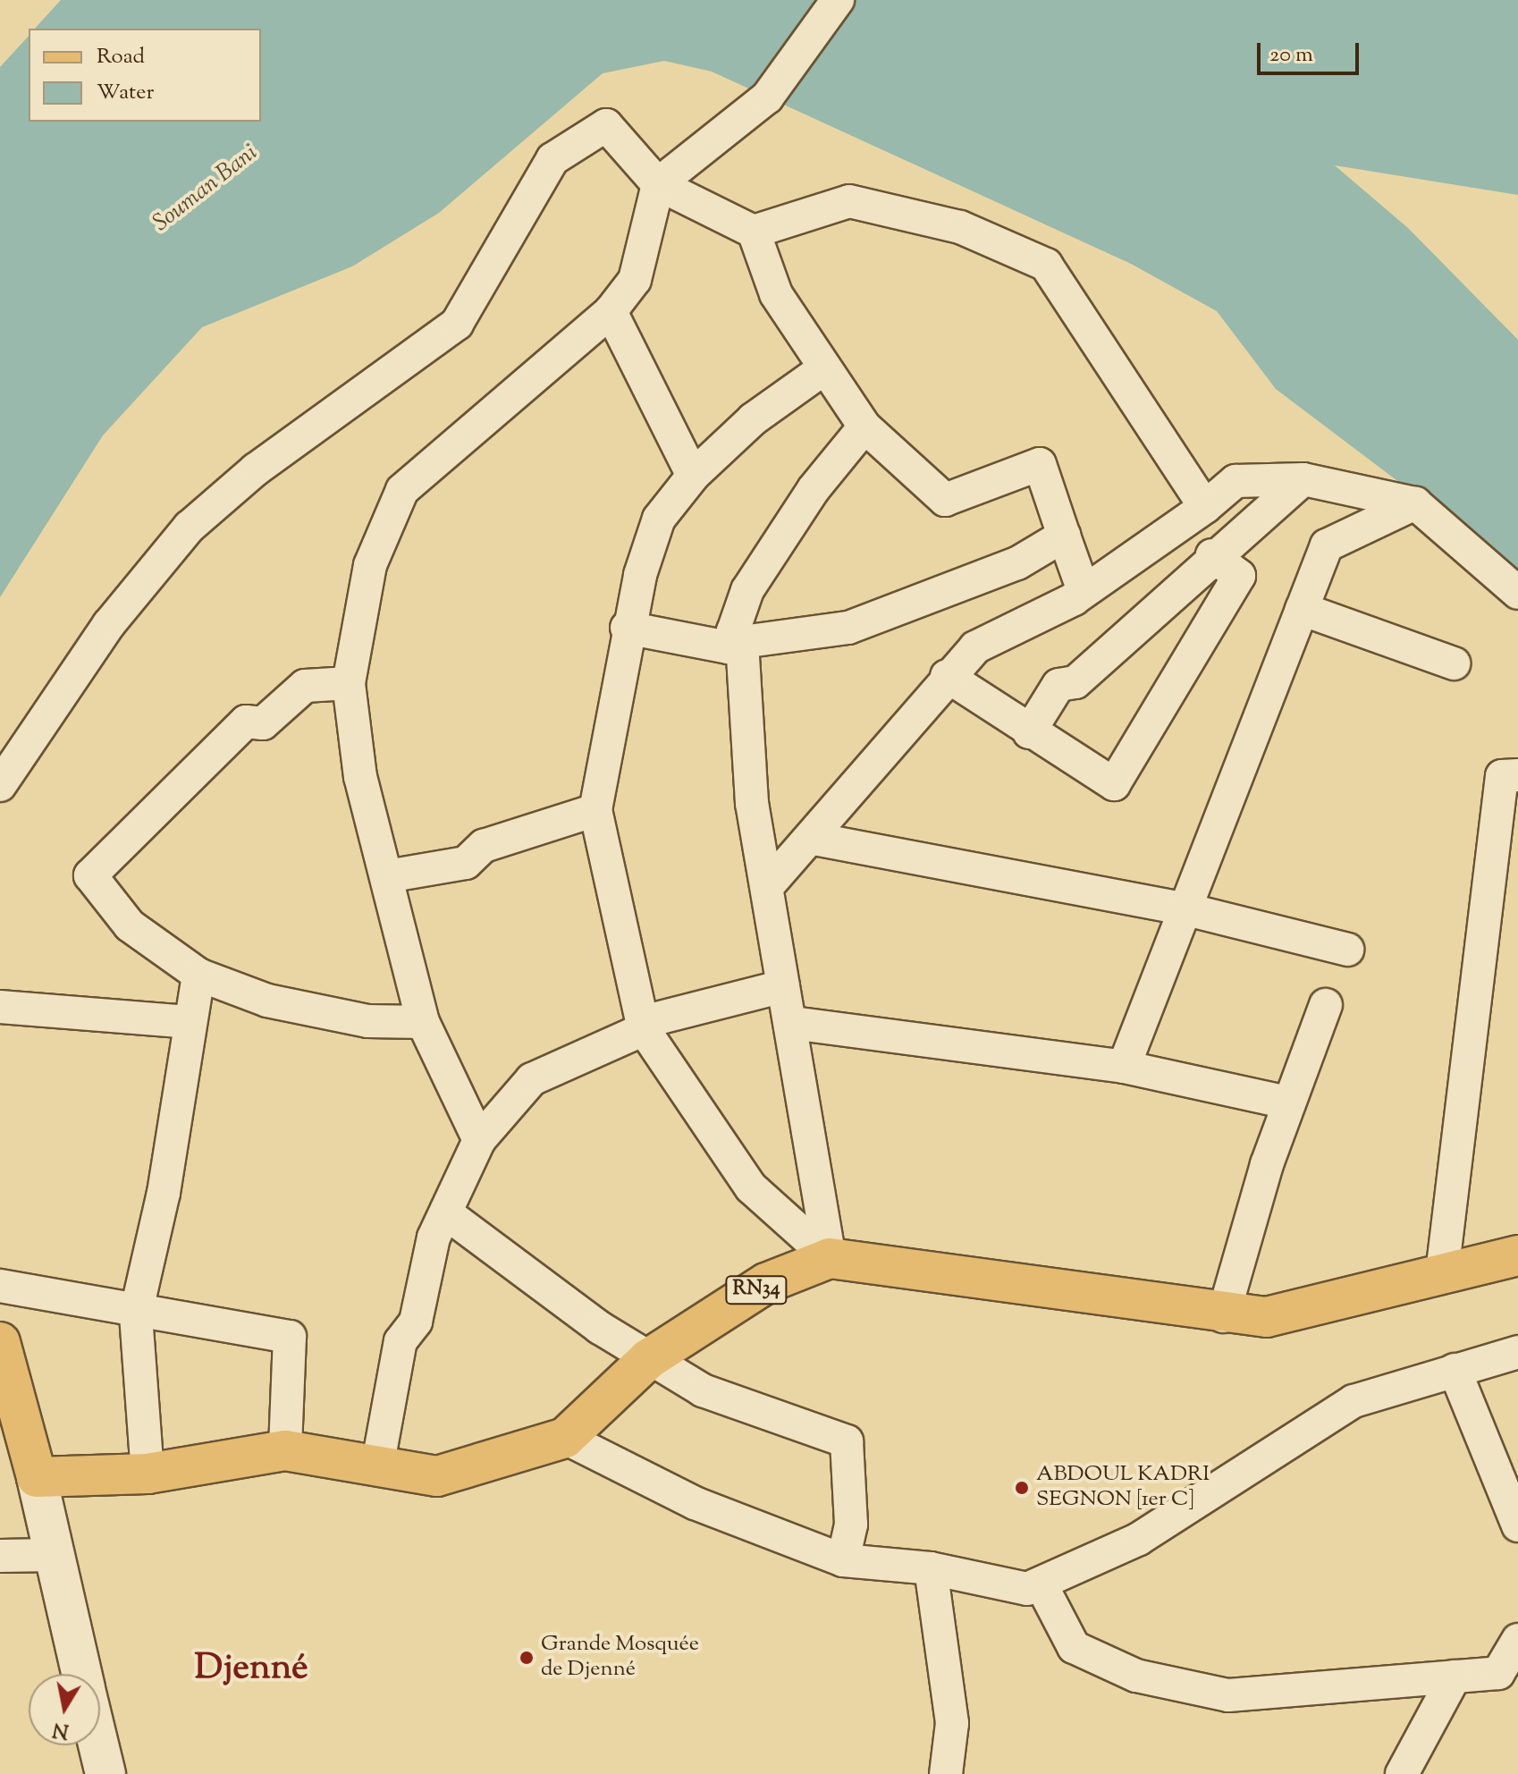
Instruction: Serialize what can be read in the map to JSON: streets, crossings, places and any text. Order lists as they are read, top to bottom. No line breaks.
{"streets":{"main road":["RN34"]},"districts":["Djenné"],"water":["Souman Bani"],"places":["ABDOUL KADRI SEGNON [1er C]","Grande Mosquée de Djenné"],"legend":["Road","Water"],"scale_bar":"20 m","north":"bottom"}
